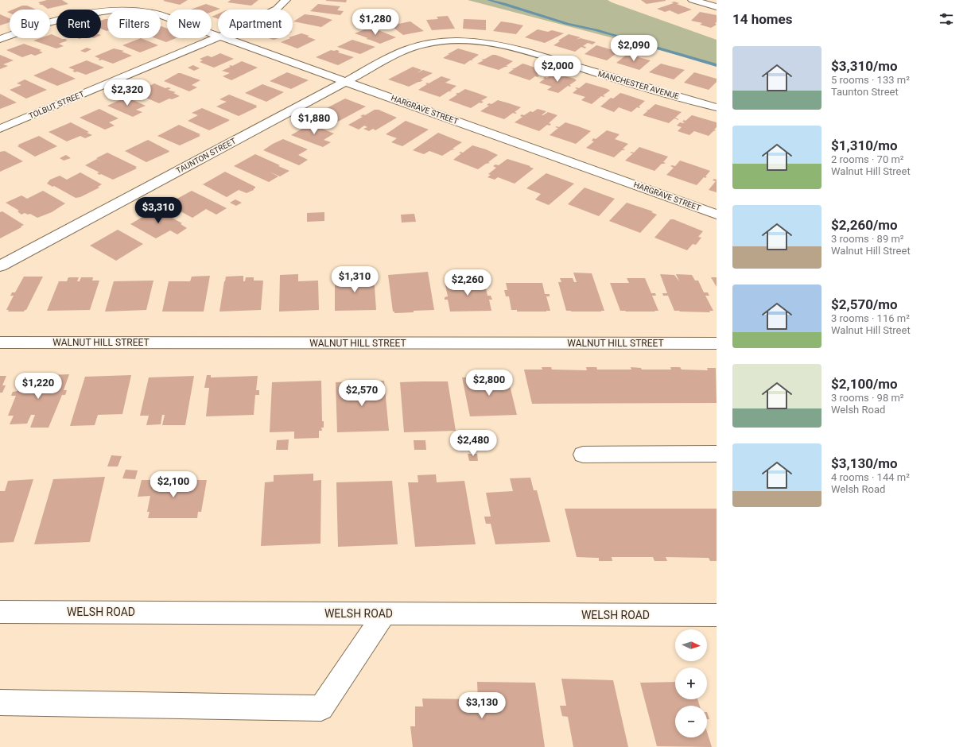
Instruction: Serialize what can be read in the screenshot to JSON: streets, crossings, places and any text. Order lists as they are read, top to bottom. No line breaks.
{"streets":{"street":["MANCHESTER AVENUE","TOLBUT STREET","HARGRAVE STREET","TAUNTON STREET","WALNUT HILL STREET","WELSH ROAD"]},"crossings":[["MANCHESTER AVENUE","TAUNTON STREET"],["HARGRAVE STREET","TAUNTON STREET"]],"north":"right","page":{"heading":"14 homes","price":["$1,280","$2,090","$2,000","$2,320","$1,880","$3,310","$1,310","$2,260","$2,800","$1,220","$2,570","$2,480","$2,100","$3,130"],"chip":["Buy","Rent","Filters","New","Apartment"],"list":[{"name":"$3,310/mo","note":"5 rooms · 133 m² · Taunton Street"},{"name":"$1,310/mo","note":"2 rooms · 70 m² · Walnut Hill Street"},{"name":"$2,260/mo","note":"3 rooms · 89 m² · Walnut Hill Street"},{"name":"$2,570/mo","note":"3 rooms · 116 m² · Walnut Hill Street"},{"name":"$2,100/mo","note":"3 rooms · 98 m² · Welsh Road"},{"name":"$3,130/mo","note":"4 rooms · 144 m² · Welsh Road"}],"map_buttons":["+","−"]}}
